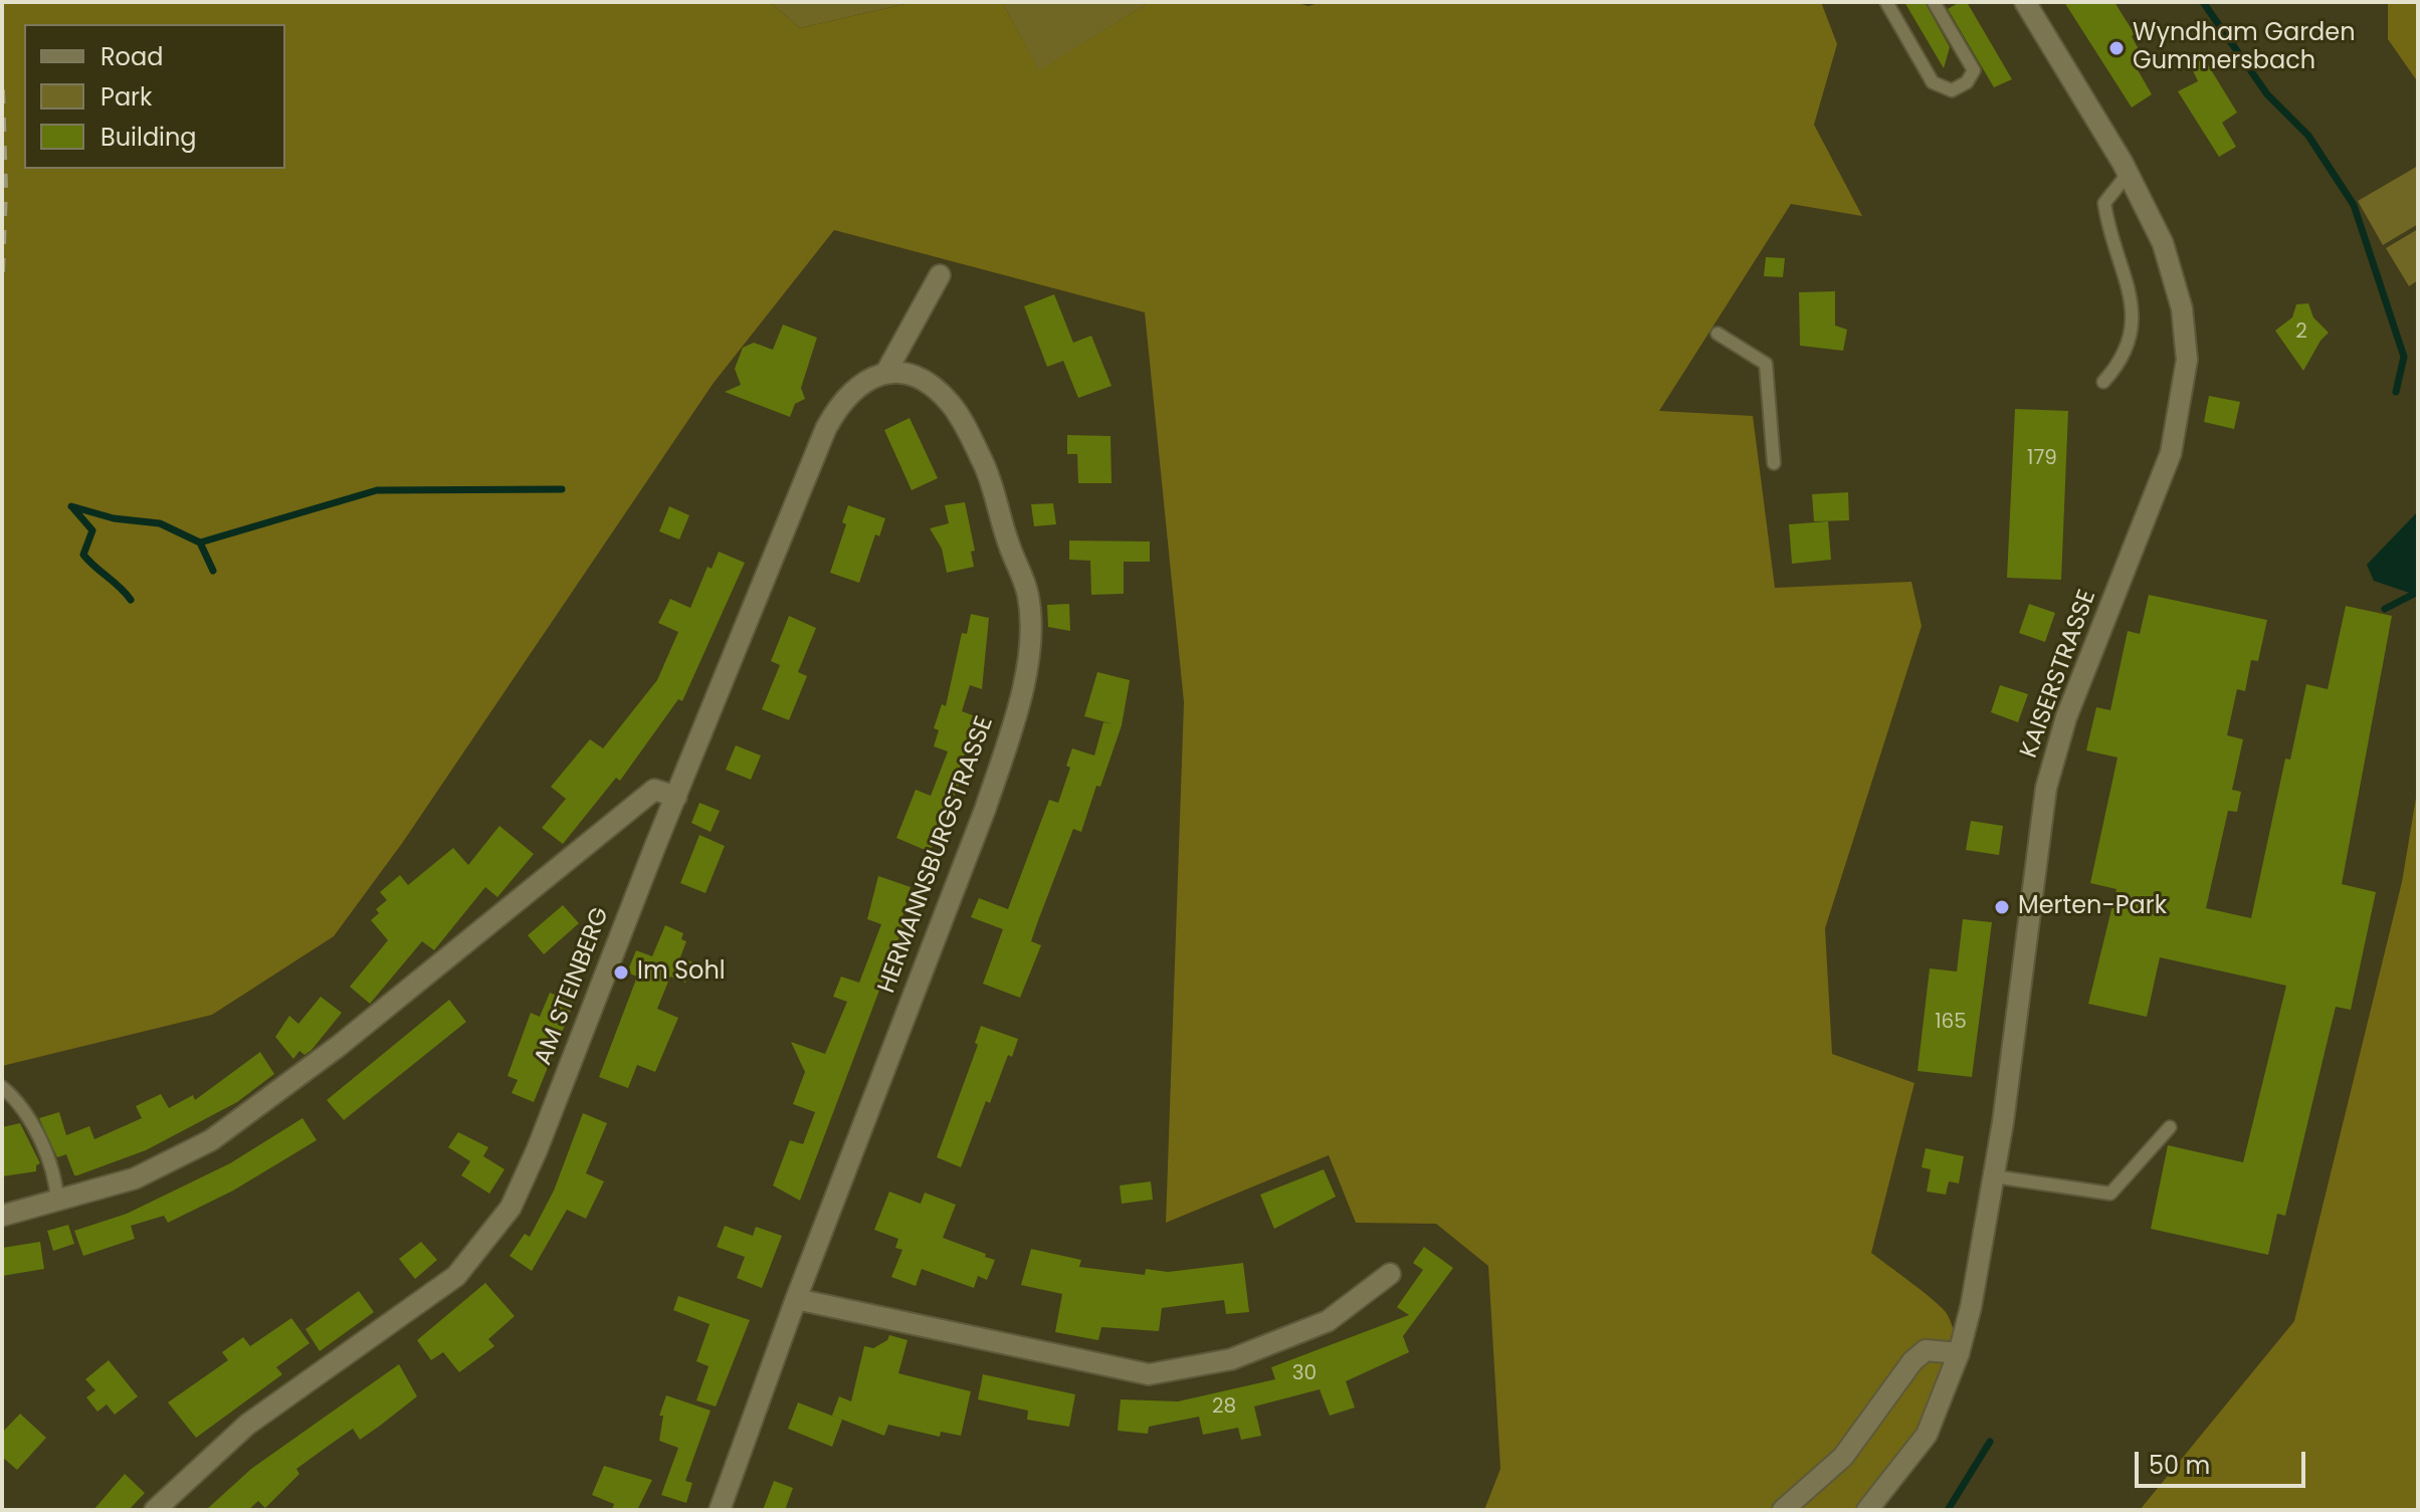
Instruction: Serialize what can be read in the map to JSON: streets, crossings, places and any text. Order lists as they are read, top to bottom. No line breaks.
{"streets":{"street":["KAISERSTRASSE","HERMANNSBURGSTRASSE","AM STEINBERG"]},"crossings":[["HERMANNSBURGSTRASSE","AM STEINBERG"]],"places":["Wyndham Garden Gummersbach","Merten-Park","Im Sohl"],"house_numbers":["2","179","165","30","28"],"legend":["Road","Park","Building"],"scale_bar":"50 m"}
